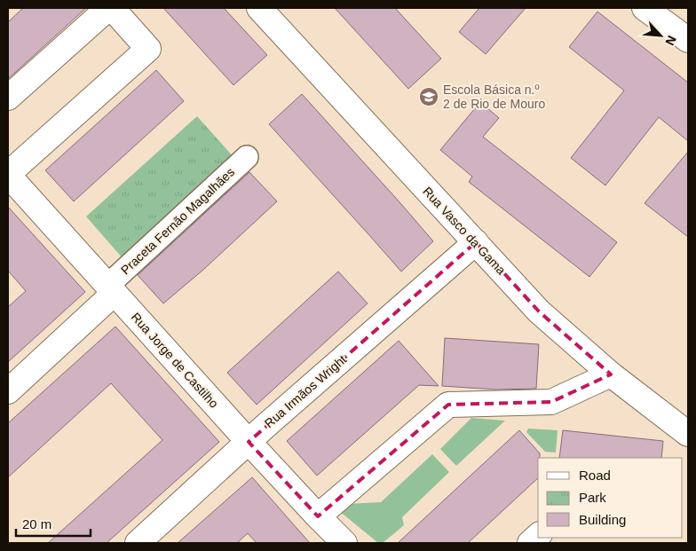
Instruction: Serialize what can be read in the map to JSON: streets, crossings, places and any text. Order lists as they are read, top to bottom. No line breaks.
{"streets":{"street":["Praceta Fernão Magalhães","Rua Vasco da Gama","Rua Jorge de Castilho","Rua Irmãos Wright"]},"crossings":[["Praceta Fernão Magalhães","Rua Jorge de Castilho"],["Rua Vasco da Gama","Rua Irmãos Wright"],["Rua Jorge de Castilho","Rua Irmãos Wright"]],"places":{"school or university":["Escola Básica n.º 2 de Rio de Mouro"]},"legend":["Road","Park","Building"],"scale_bar":"20 m","north":"bottom right"}
